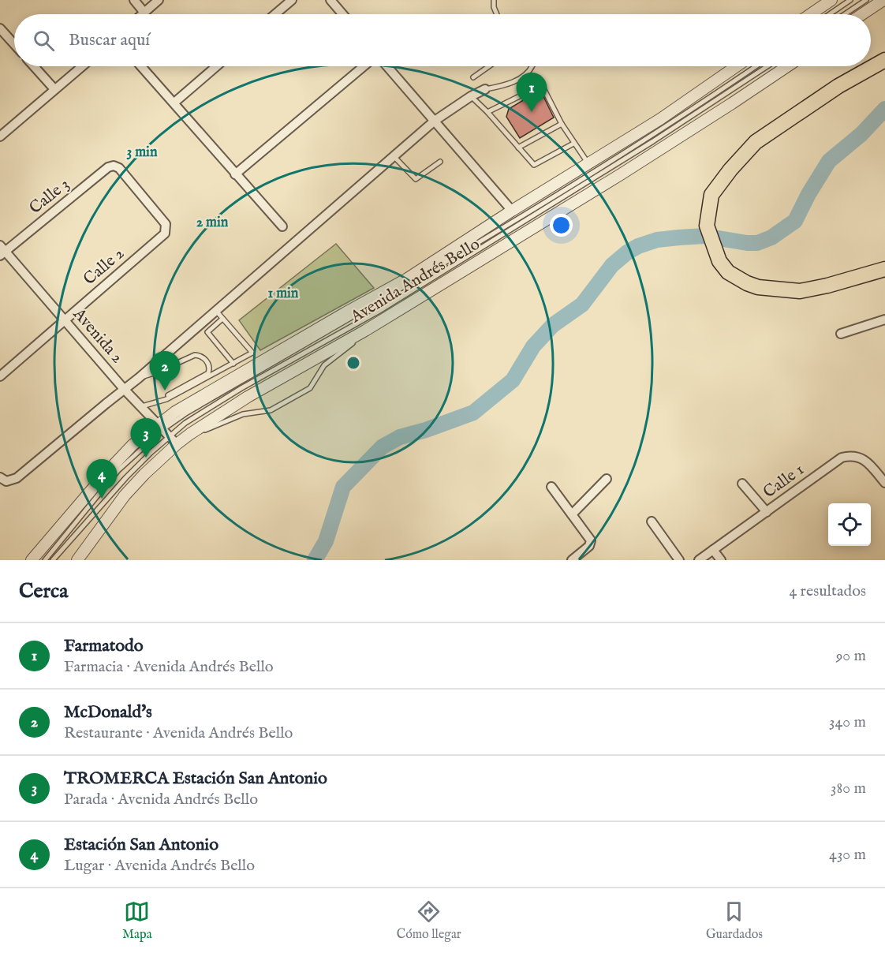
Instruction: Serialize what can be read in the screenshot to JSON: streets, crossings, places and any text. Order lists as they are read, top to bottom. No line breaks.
{"streets":{"street":["Calle 3","Calle 2","Avenida Andrés Bello","Avenida 2","Calle 1"]},"crossings":[["Calle 3","Calle 2"],["Calle 3","Avenida 2"],["Calle 2","Avenida 2"],["Avenida Andrés Bello","Avenida 2"]],"page":{"search":"Buscar aquí","pins":["1","2","3","4"],"heading":["Cerca","4 resultados"],"list":[{"mark":"1","name":"Farmatodo","note":"Farmacia · Avenida Andrés Bello","value":"90 m"},{"mark":"2","name":"McDonald's","note":"Restaurante · Avenida Andrés Bello","value":"340 m"},{"mark":"3","name":"TROMERCA Estación San Antonio","note":"Parada · Avenida Andrés Bello","value":"380 m"},{"mark":"4","name":"Estación San Antonio","note":"Lugar · Avenida Andrés Bello","value":"430 m"}],"nav":["Mapa","Cómo llegar","Guardados"]},"rings":["3 min","2 min","1 min"]}
